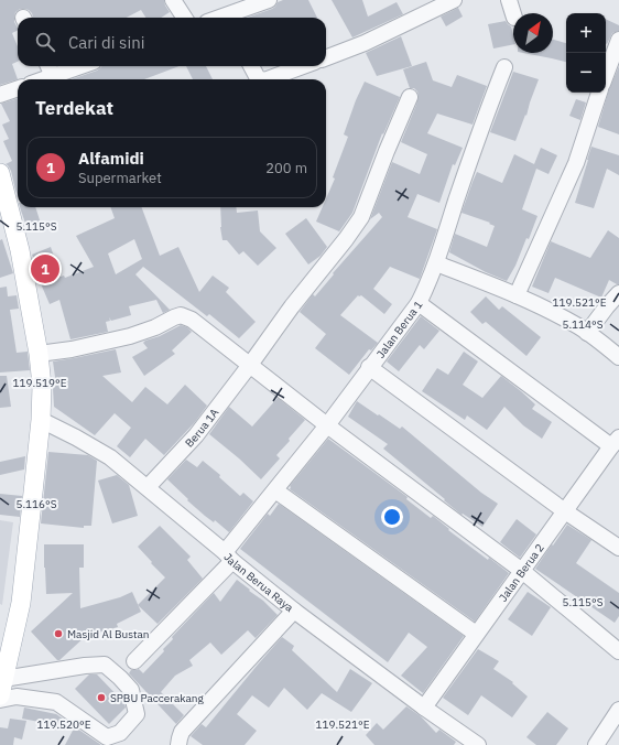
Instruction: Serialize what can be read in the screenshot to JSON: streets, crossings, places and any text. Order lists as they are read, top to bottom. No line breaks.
{"streets":{"street":["Jalan Berua 1","Berua 1A","Jalan Berua 2","Jalan Berua Raya"]},"crossings":[["Jalan Berua 1","Jalan Berua Raya"],["Berua 1A","Jalan Berua Raya"],["Jalan Berua 2","Jalan Berua Raya"]],"places":["Masjid Al Bustan","SPBU Paccerakang"],"north":"top right","page":{"map_buttons":["+","−"],"search":"Cari di sini","heading":"Terdekat","list":[{"mark":"1","name":"Alfamidi","note":"Supermarket","value":"200 m"}],"pins":"1"},"coordinates":["5.115°S","119.521°E","5.114°S","119.519°E","5.116°S","119.520°E"]}
